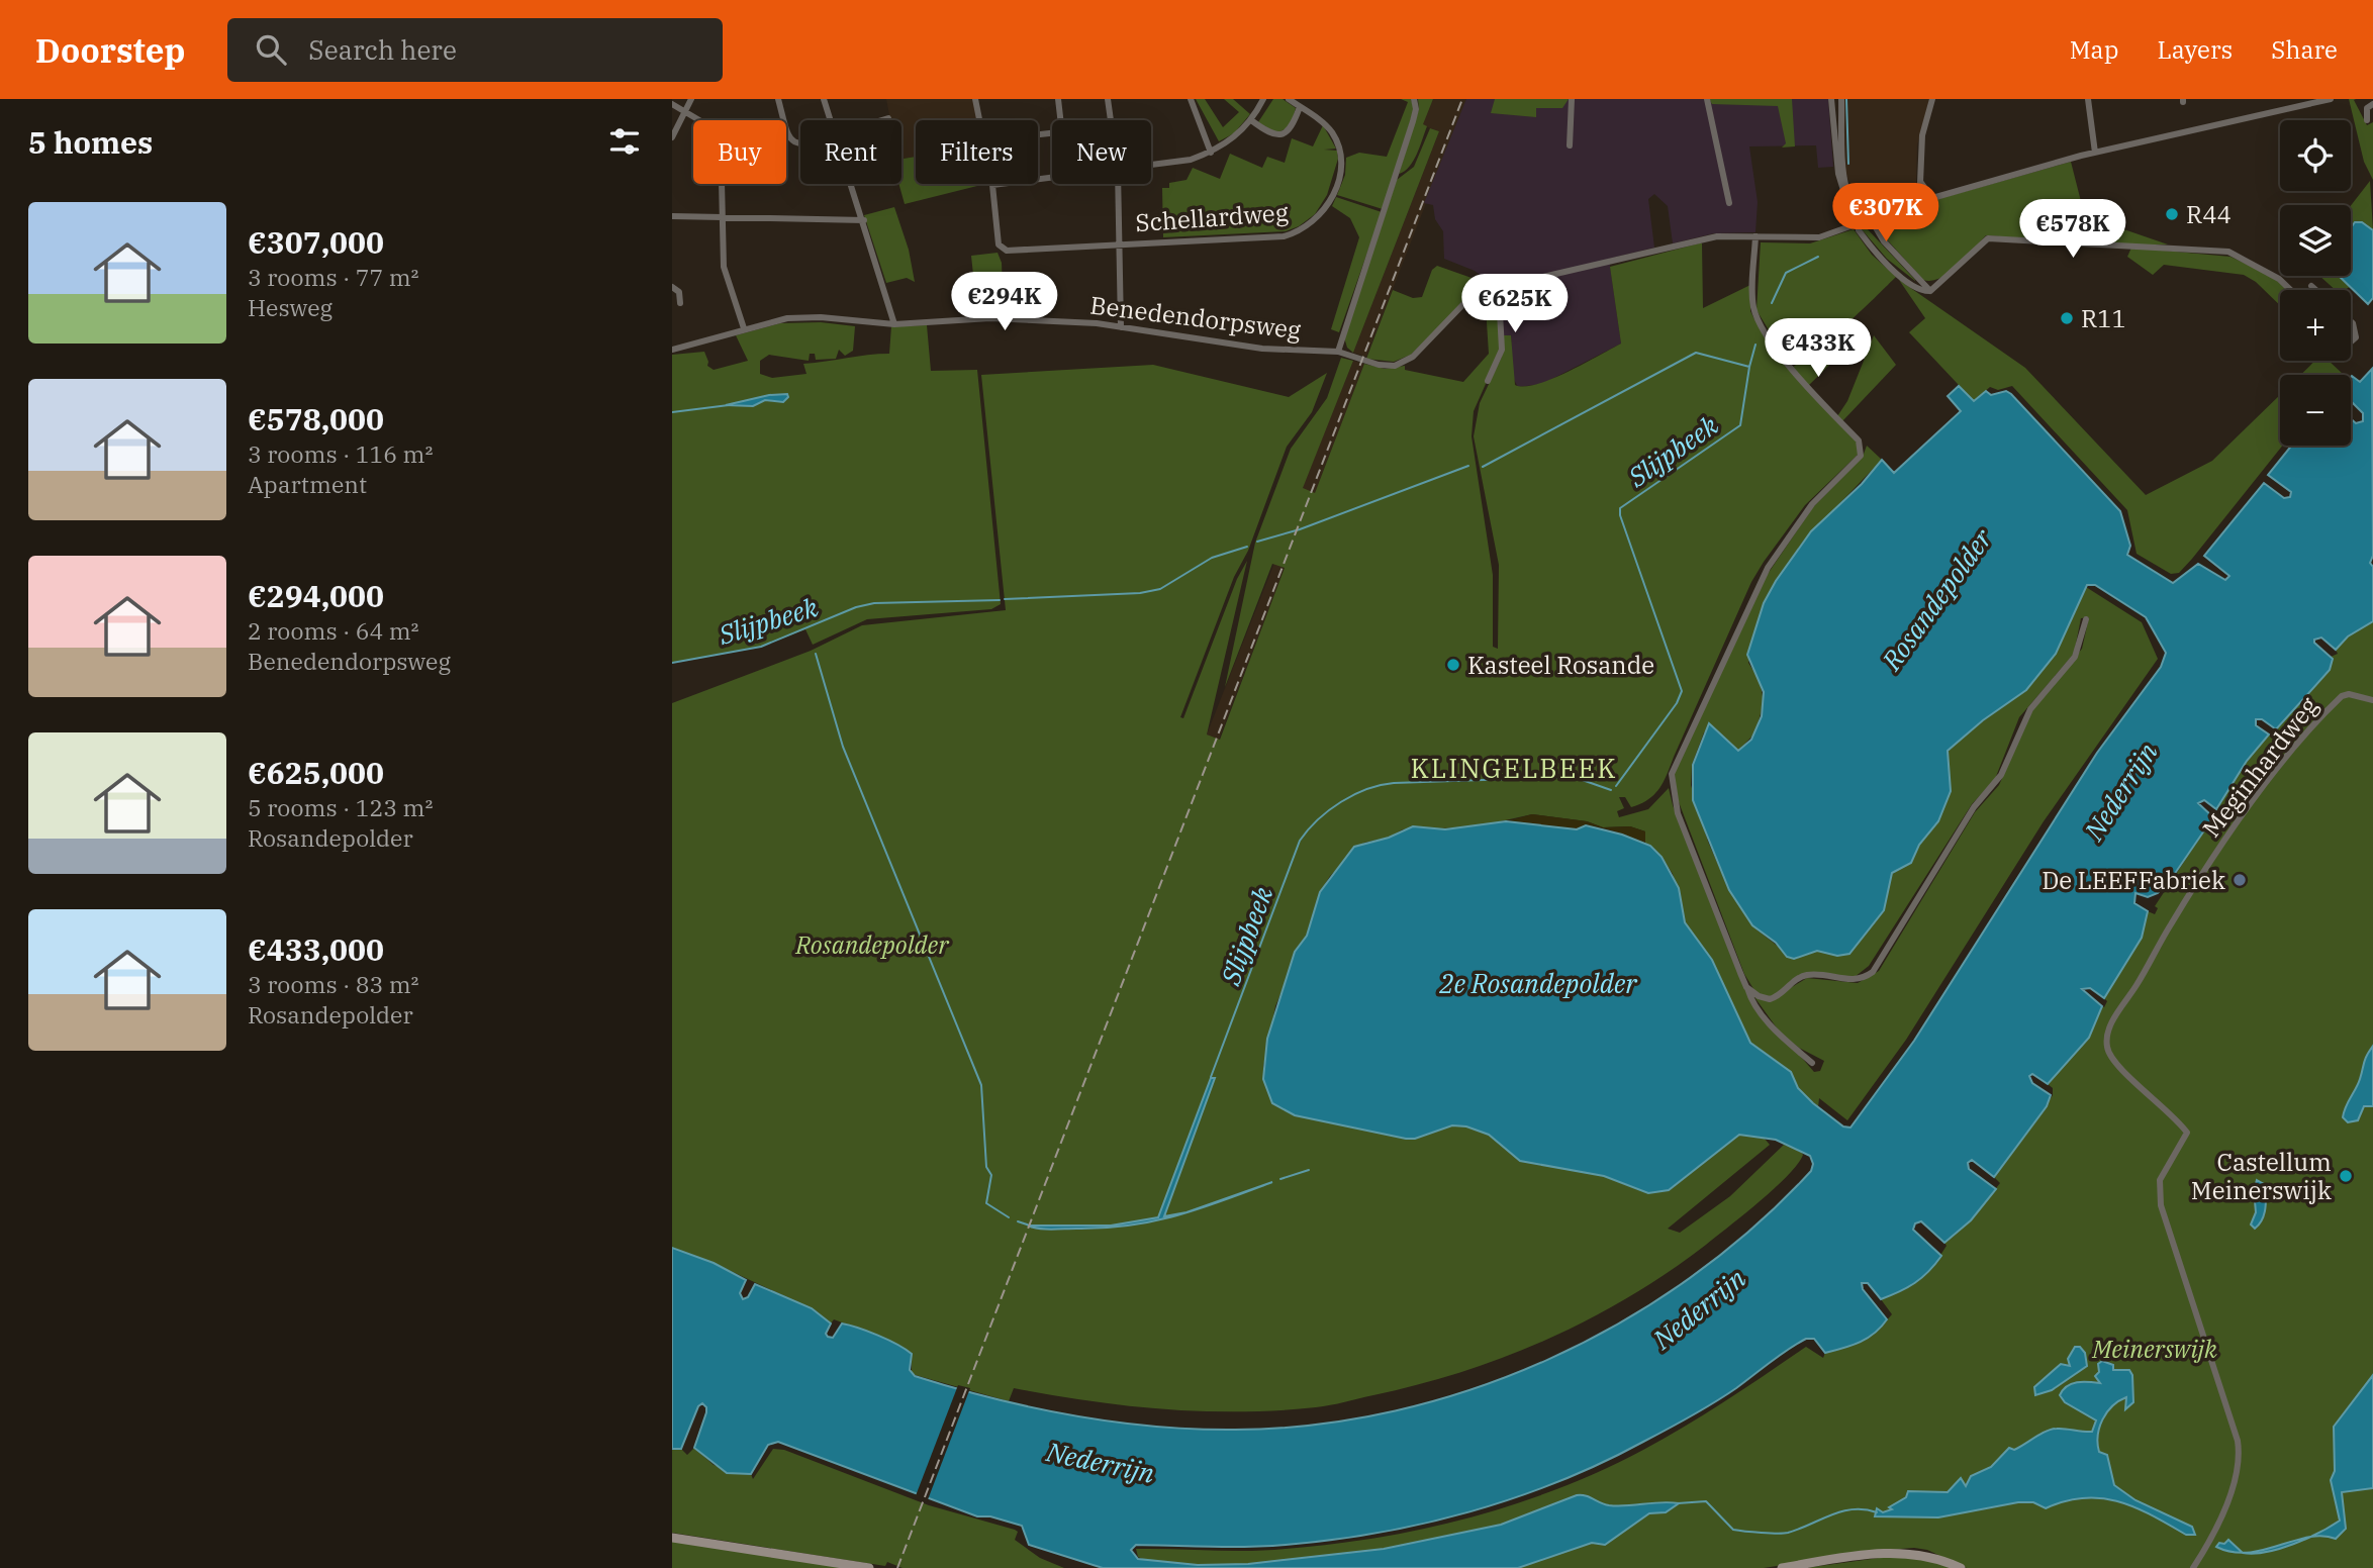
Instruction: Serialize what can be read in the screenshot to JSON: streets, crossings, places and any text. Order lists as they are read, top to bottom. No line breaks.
{"streets":{"street":["Schellardweg","Benedendorpsweg","Meginhardweg"]},"districts":["KLINGELBEEK"],"water":["Slijpbeek","Rosandepolder","Nederrijn","2e Rosandepolder"],"parks":["Rosandepolder","Meinerswijk"],"places":["R44","R11","Kasteel Rosande","De LEEFFabriek","Castellum Meinerswijk"],"page":{"header":"Doorstep","search":"Search here","nav":["Map","Layers","Share"],"heading":"5 homes","map_buttons":["+","−"],"chip":["Buy","Rent","Filters","New"],"price":["€307K","€578K","€294K","€625K","€433K"],"list":[{"name":"€307,000","note":"3 rooms · 77 m² · Hesweg"},{"name":"€578,000","note":"3 rooms · 116 m² · Apartment"},{"name":"€294,000","note":"2 rooms · 64 m² · Benedendorpsweg"},{"name":"€625,000","note":"5 rooms · 123 m² · Rosandepolder"},{"name":"€433,000","note":"3 rooms · 83 m² · Rosandepolder"}]}}
